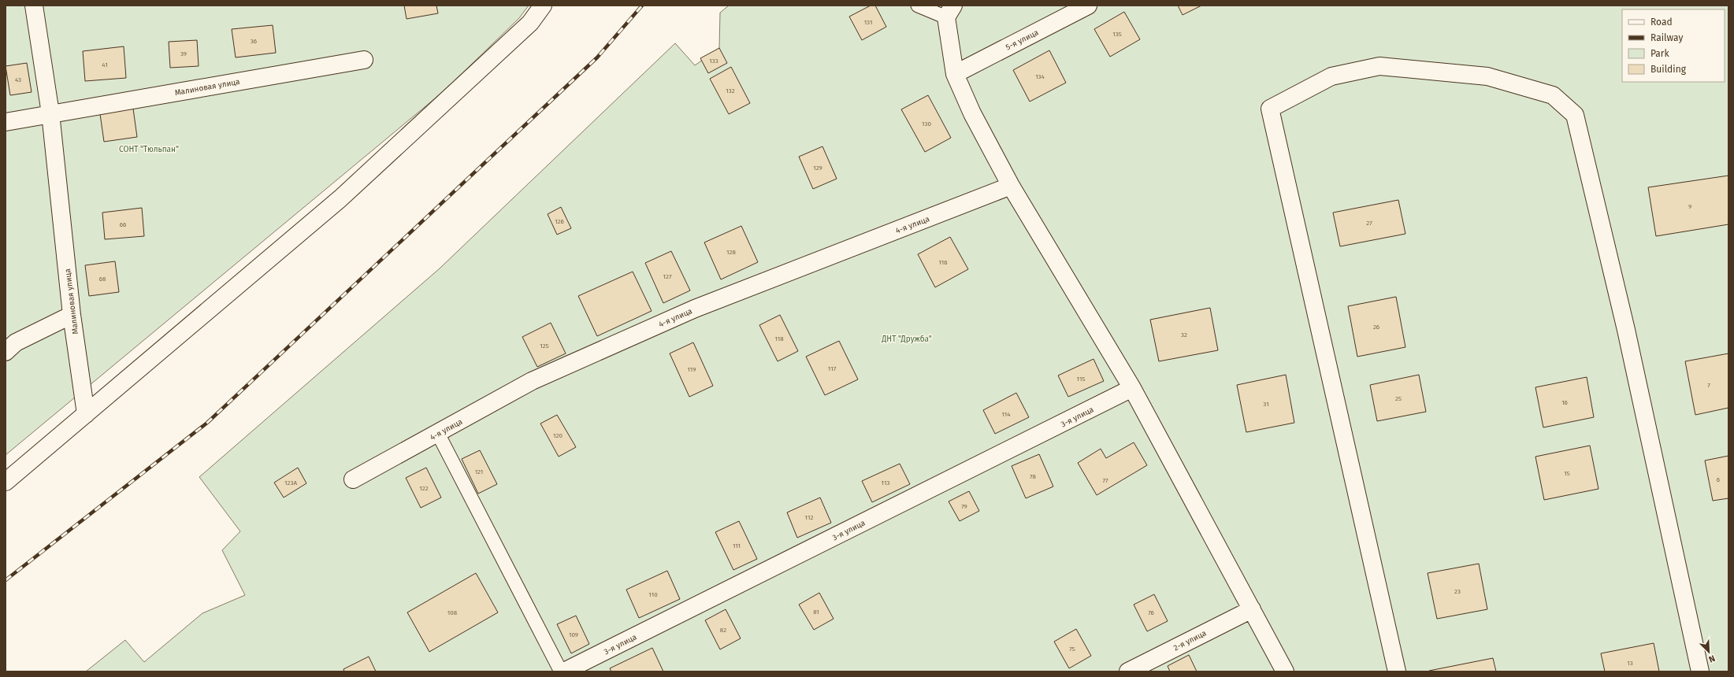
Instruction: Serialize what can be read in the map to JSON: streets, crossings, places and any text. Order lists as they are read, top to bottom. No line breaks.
{"streets":{"street":["5-я улица","Малиновая улица","4-я улица","3-я улица","2-я улица"]},"parks":["СОНТ \"Тюльпан\"","ДНТ \"Дружба\""],"house_numbers":["131","135","36","39","133","41","134","43","132","130","129","9","126","27","66","128","116","127","68","26","32","118","125","117","119","115","7","25","16","31","114","120","121","15","78","6","77","123А","113","122","79","112","111","23","110","81","108","76","82","109","75","13"],"legend":["Road","Railway","Park","Building"],"north":"bottom right"}
